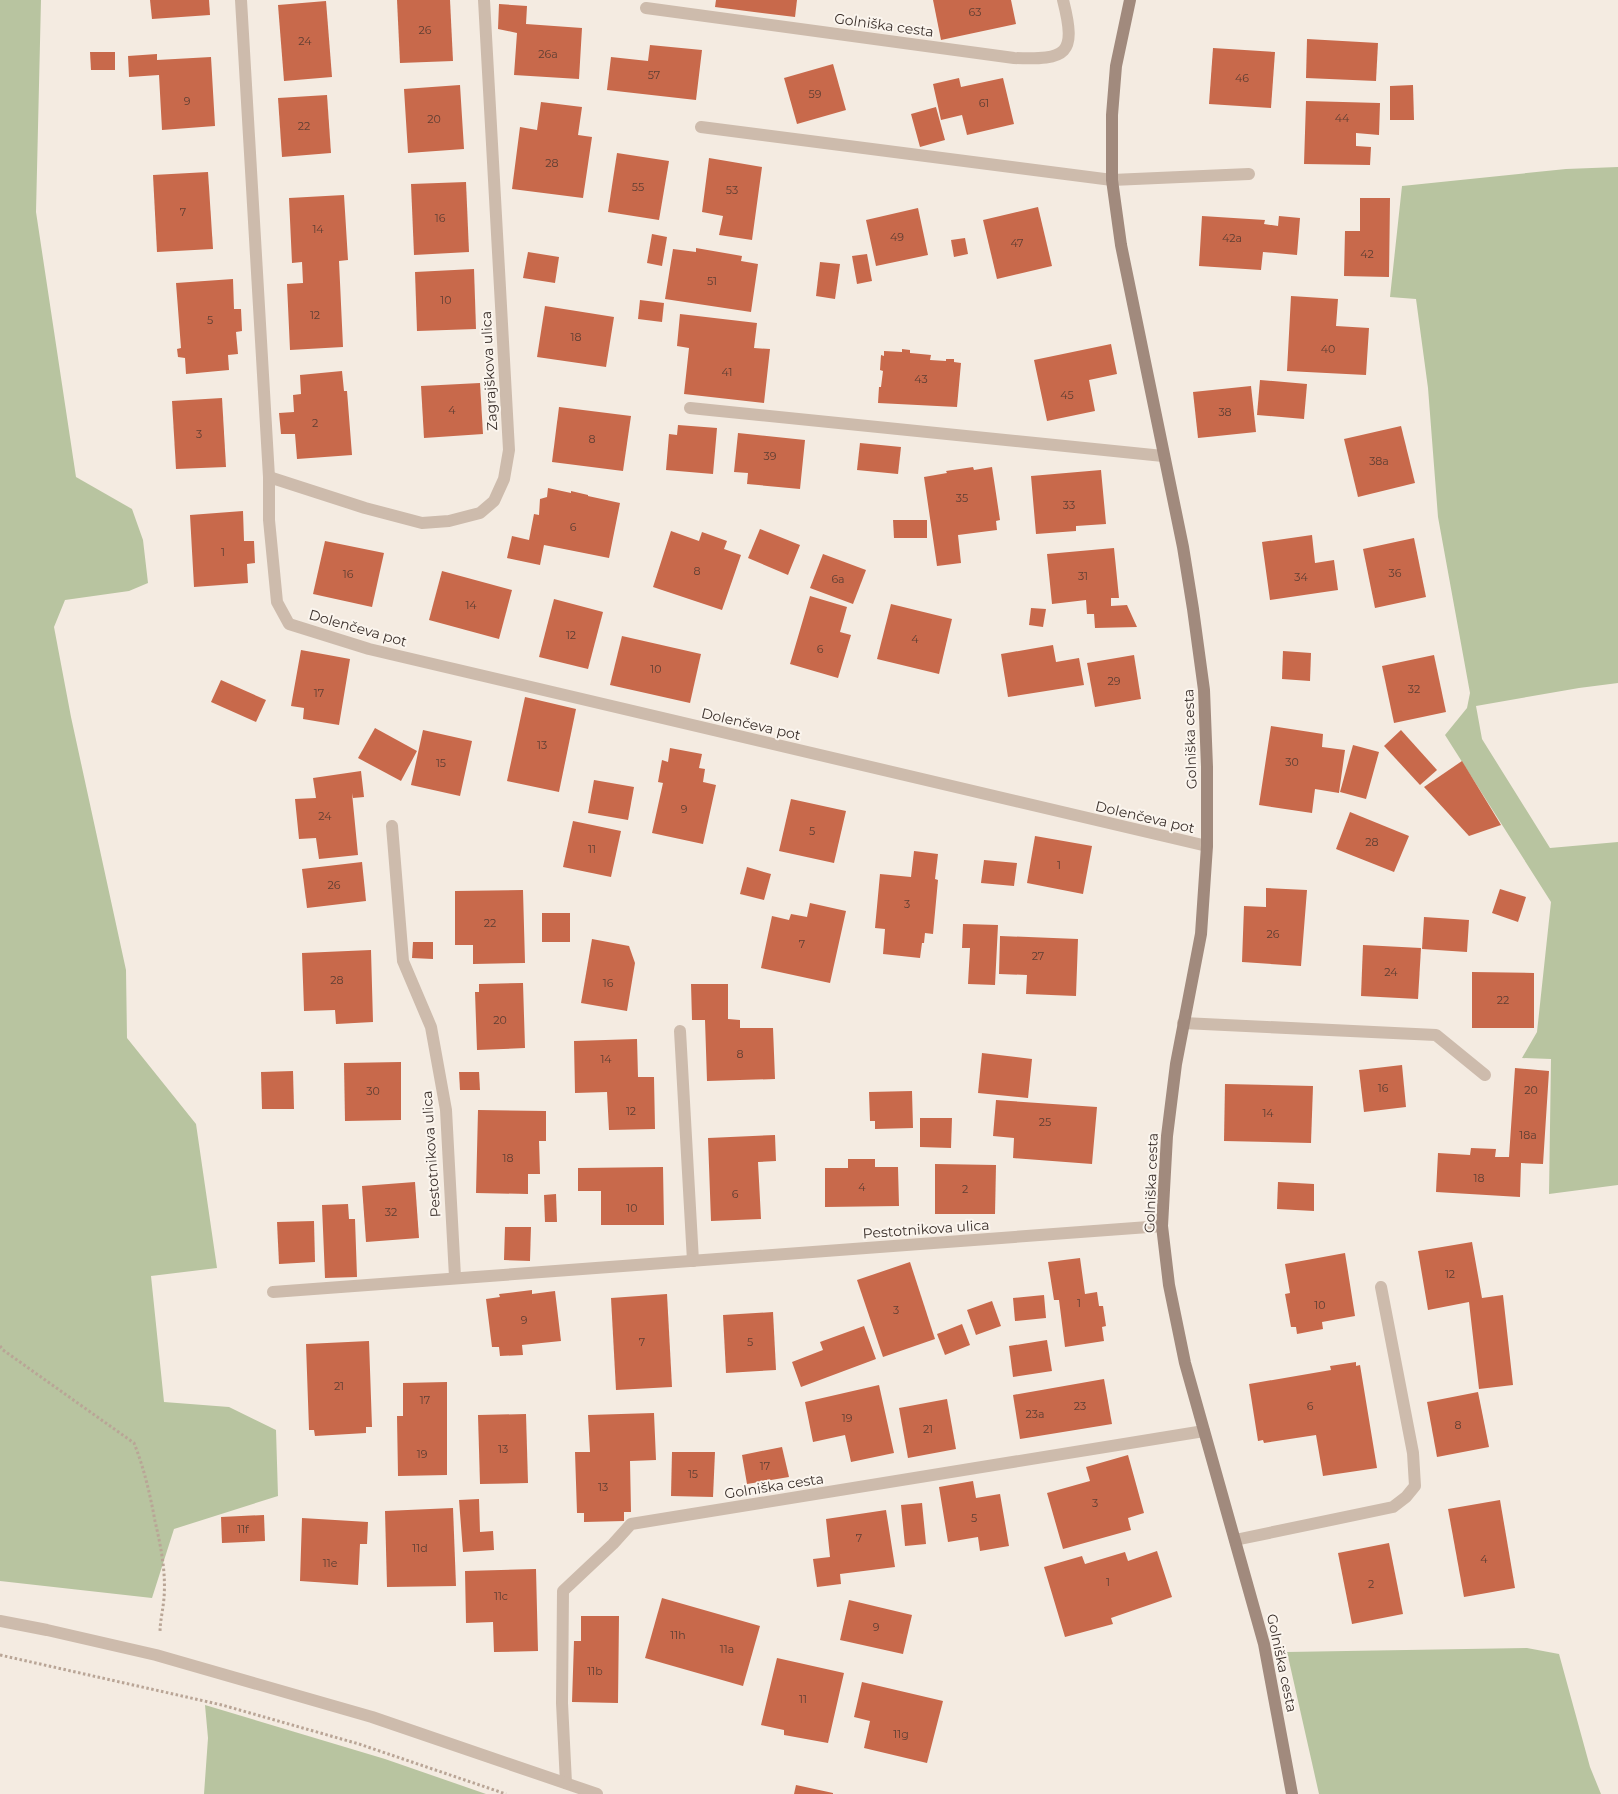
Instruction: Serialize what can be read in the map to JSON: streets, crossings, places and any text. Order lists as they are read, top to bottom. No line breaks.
{"streets":{"main road":["Golniška cesta"],"street":["Zagrajškova ulica","Dolenčeva pot","Pestotnikova ulica"]},"crossings":[["Golniška cesta","Dolenčeva pot"],["Golniška cesta","Pestotnikova ulica"],["Zagrajškova ulica","Dolenčeva pot"]],"house_numbers":["63","26","24","26a","57","46","59","9","61","44","20","22","28","55","53","7","16","14","49","42a","47","42","51","10","12","5","18","40","41","43","45","4","38","2","3","8","39","38a","35","33","6","1","8","36","16","31","34","6a","14","12","4","6","10","29","32","17","13","30","15","9","24","5","28","11","1","26","3","22","26","7","27","24","28","16","22","20","8","14","16","20","30","12","14","25","18a","18","18","4","2","6","10","32","12","1","10","3","9","7","5","21","17","23","6","23a","19","8","21","13","19","17","15","13","3","5","11f","7","11d","4","11e","1","2","11c","9","11h","11a","11b","11","11g"]}
